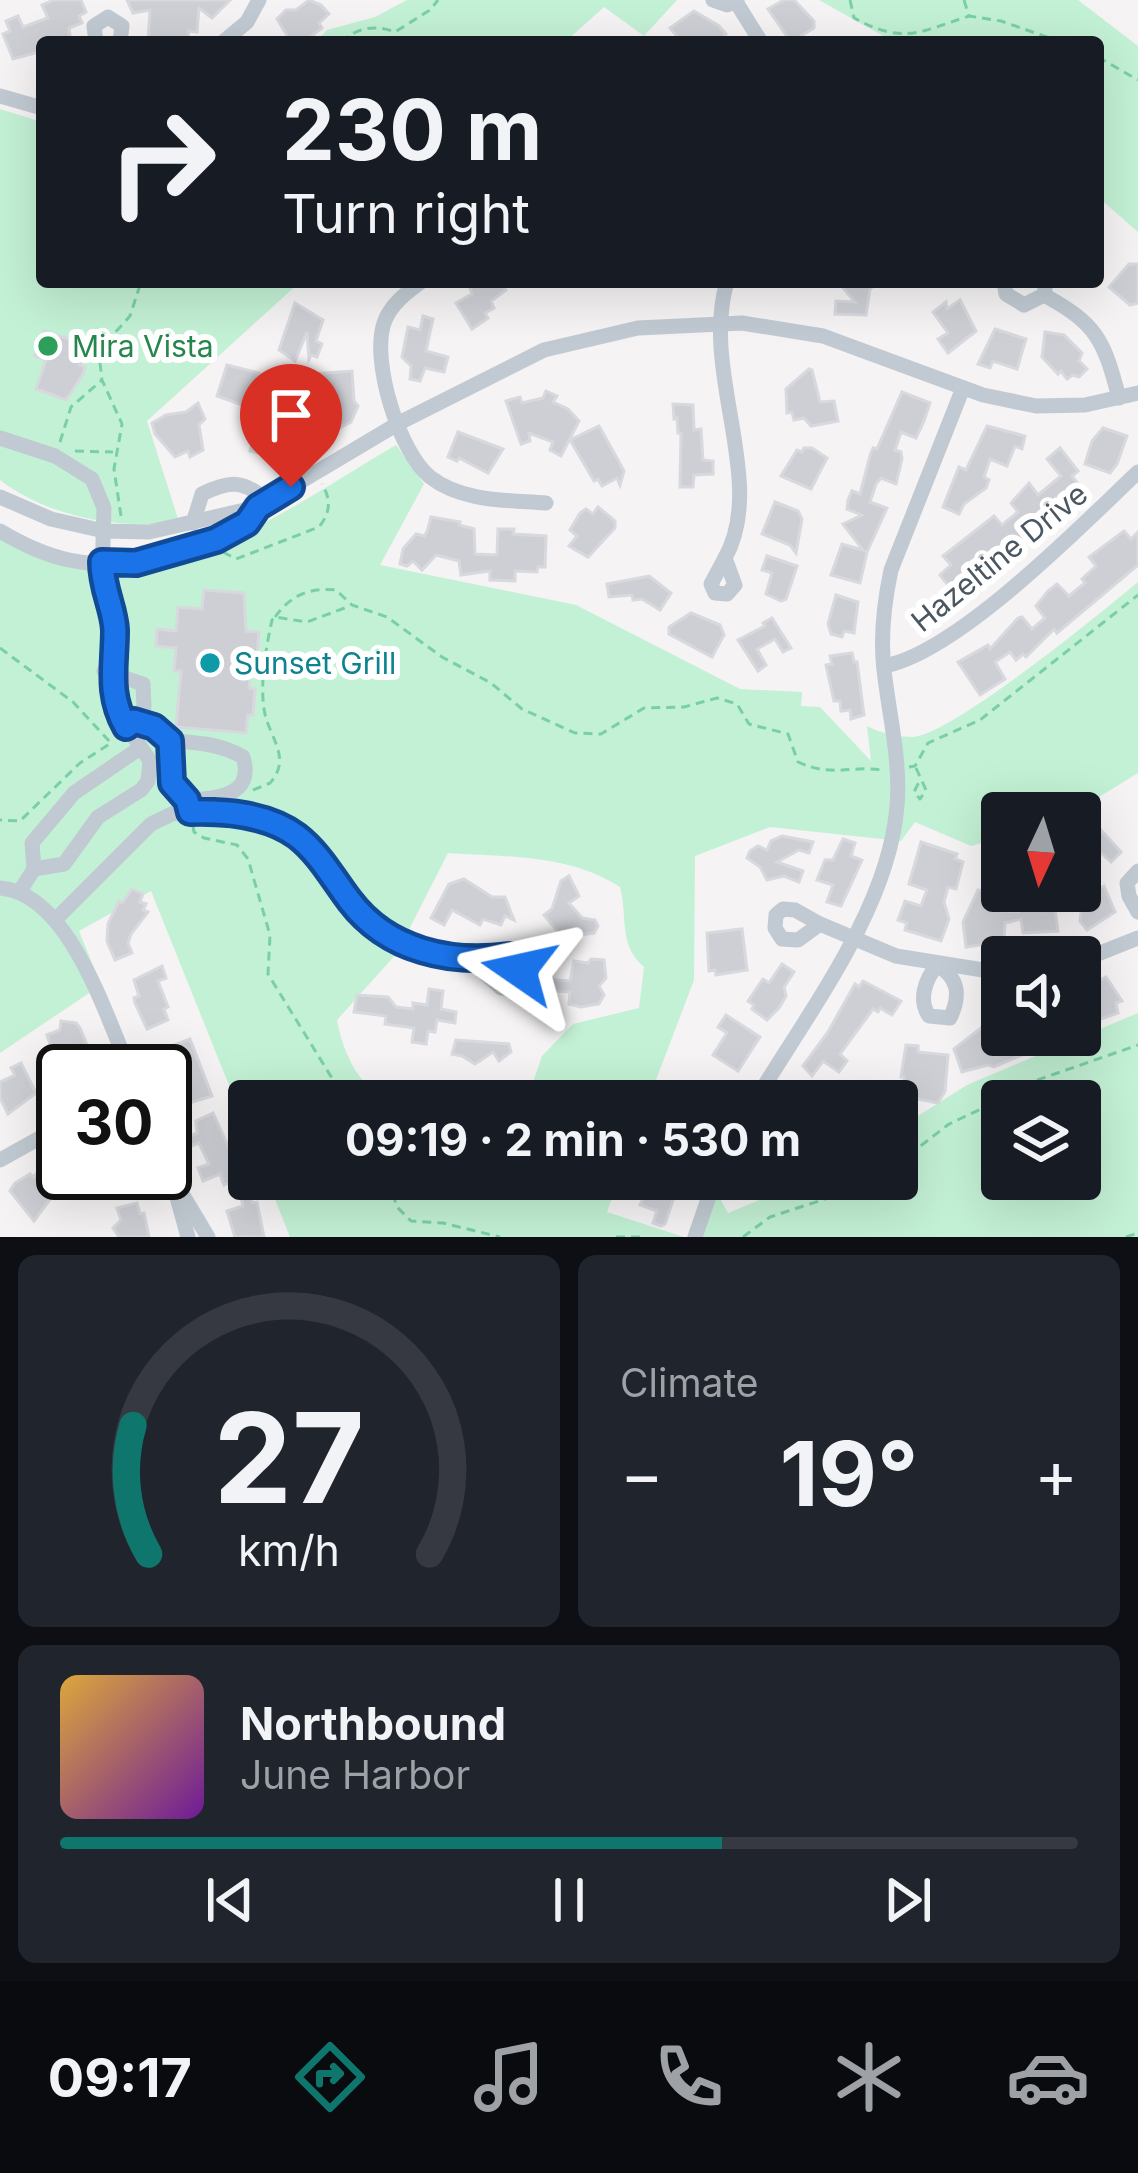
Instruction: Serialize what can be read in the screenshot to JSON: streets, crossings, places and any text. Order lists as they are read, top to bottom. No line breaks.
{"streets":{"street":["Hazeltine Drive"]},"places":["Mira Vista","Sunset Grill"],"north":"bottom","page":{"turn":["230 m","Turn right"],"limit":"30","trip":"09:19 · 2 min · 530 m","tile":"Climate","heat":["−","19°","+"],"song":["Northbound","June Harbor"],"tabs":"09:17","gauge":["27","km/h"]}}
